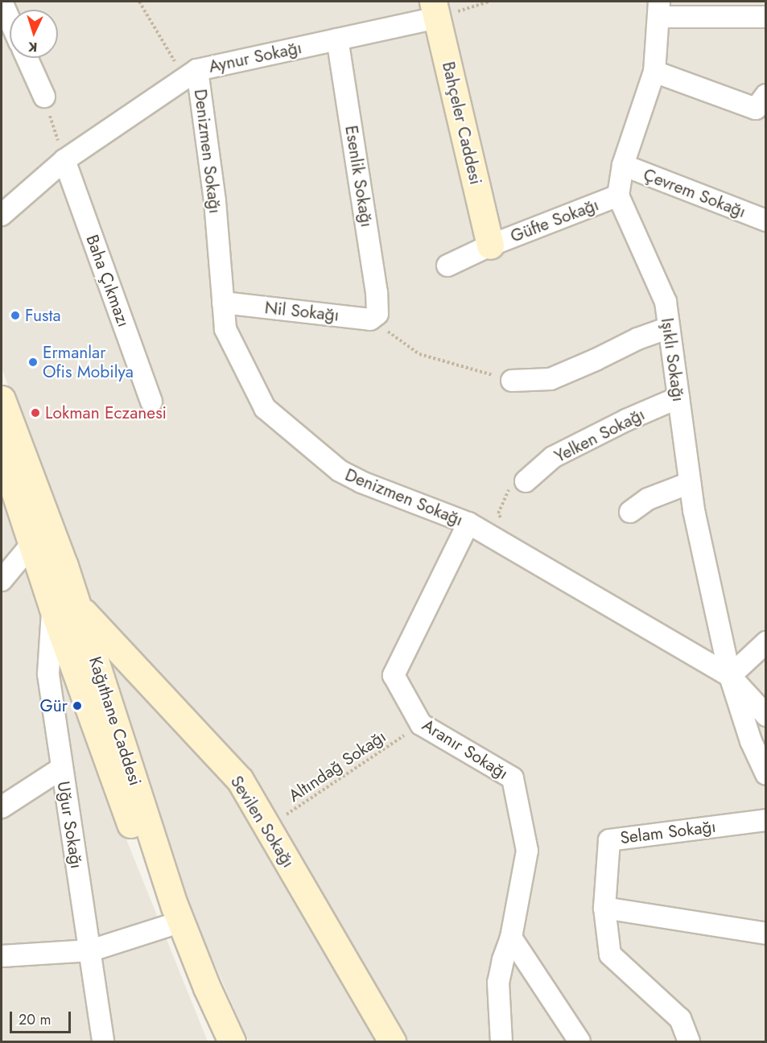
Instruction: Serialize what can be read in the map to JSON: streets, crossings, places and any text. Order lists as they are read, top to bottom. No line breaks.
{"streets":{"main road":["Bahçeler Caddesi","Kağıthane Caddesi","Sevilen Sokağı"],"street":["Aynur Sokağı","Denizmen Sokağı","Esenlik Sokağı","Çevrem Sokağı","Güfte Sokağı","Baha Çıkmazı","Nil Sokağı","Işıklı Sokağı","Yelken Sokağı","Aranır Sokağı","Uğur Sokağı","Selam Sokağı"],"path":["Altındağ Sokağı"]},"crossings":[["Aynur Sokağı","Bahçeler Caddesi"],["Aynur Sokağı","Denizmen Sokağı"],["Aynur Sokağı","Esenlik Sokağı"],["Aynur Sokağı","Baha Çıkmazı"],["Bahçeler Caddesi","Güfte Sokağı"],["Denizmen Sokağı","Nil Sokağı"],["Denizmen Sokağı","Işıklı Sokağı"],["Denizmen Sokağı","Aranır Sokağı"],["Esenlik Sokağı","Nil Sokağı"],["Güfte Sokağı","Işıklı Sokağı"],["Işıklı Sokağı","Yelken Sokağı"],["Kağıthane Caddesi","Sevilen Sokağı"],["Kağıthane Caddesi","Uğur Sokağı"],["Aranır Sokağı","Altındağ Sokağı"],["Altındağ Sokağı","Sevilen Sokağı"],["Sevilen Sokağı","Uğur Sokağı"]],"places":["Fusta","Ermanlar Ofis Mobilya","Lokman Eczanesi","Gür"],"scale_bar":"20 m","north":"bottom"}
